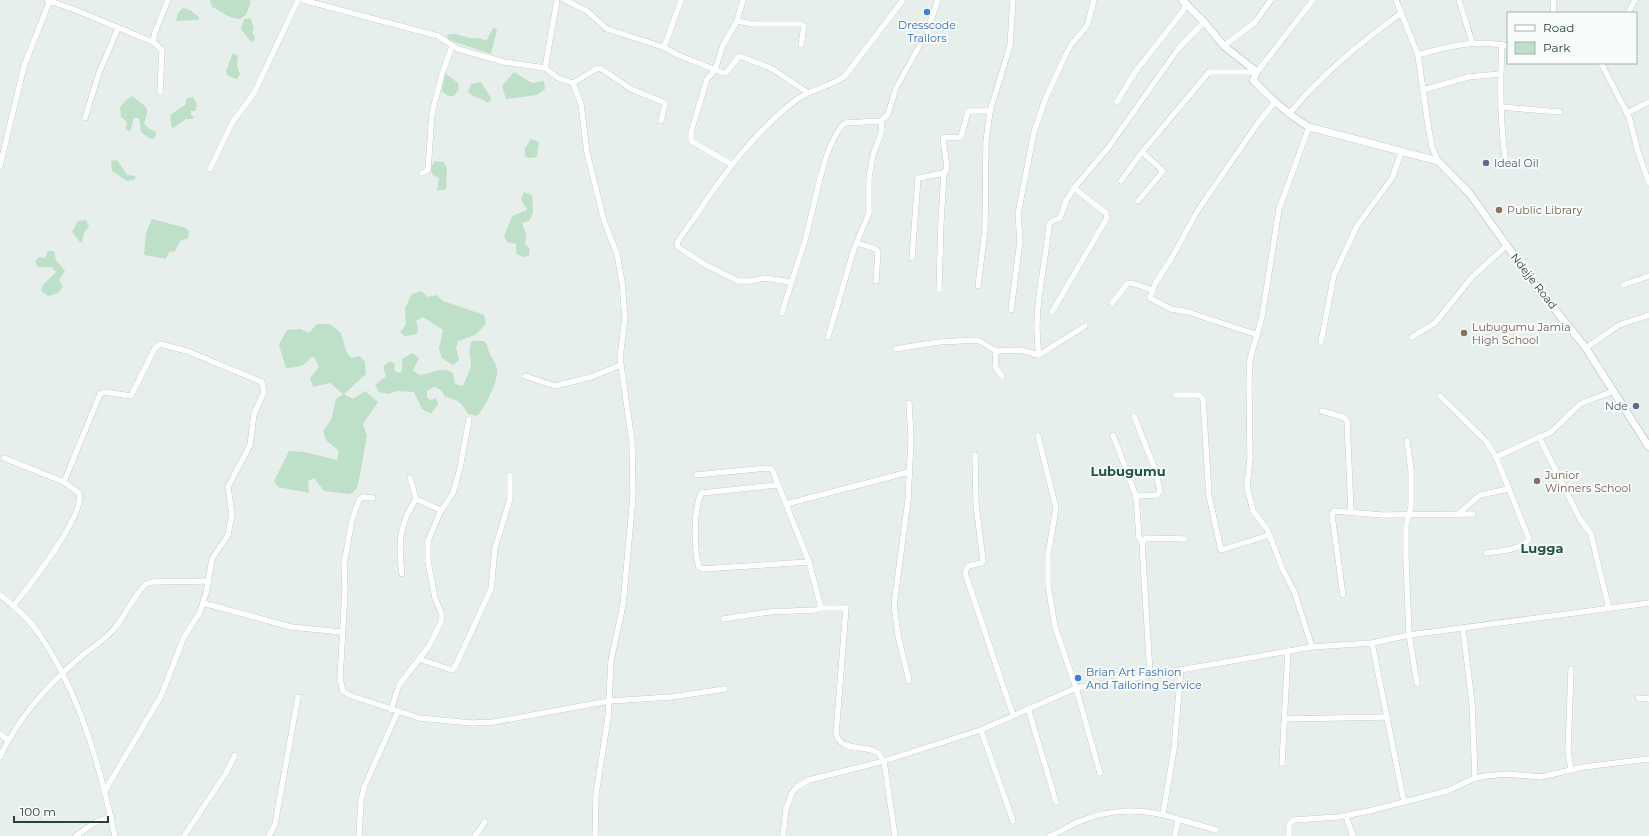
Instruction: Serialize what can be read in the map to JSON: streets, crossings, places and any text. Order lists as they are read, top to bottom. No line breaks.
{"streets":{"street":["Ndejje Road"]},"districts":["Lubugumu","Lugga"],"places":["Dresscode Trailors","Ideal Oil","Public Library","Lubugumu Jamia High School","Nde","Junior Winners School","Brian Art Fashion And Tailoring Service"],"legend":["Road","Park"],"scale_bar":"100 m"}
